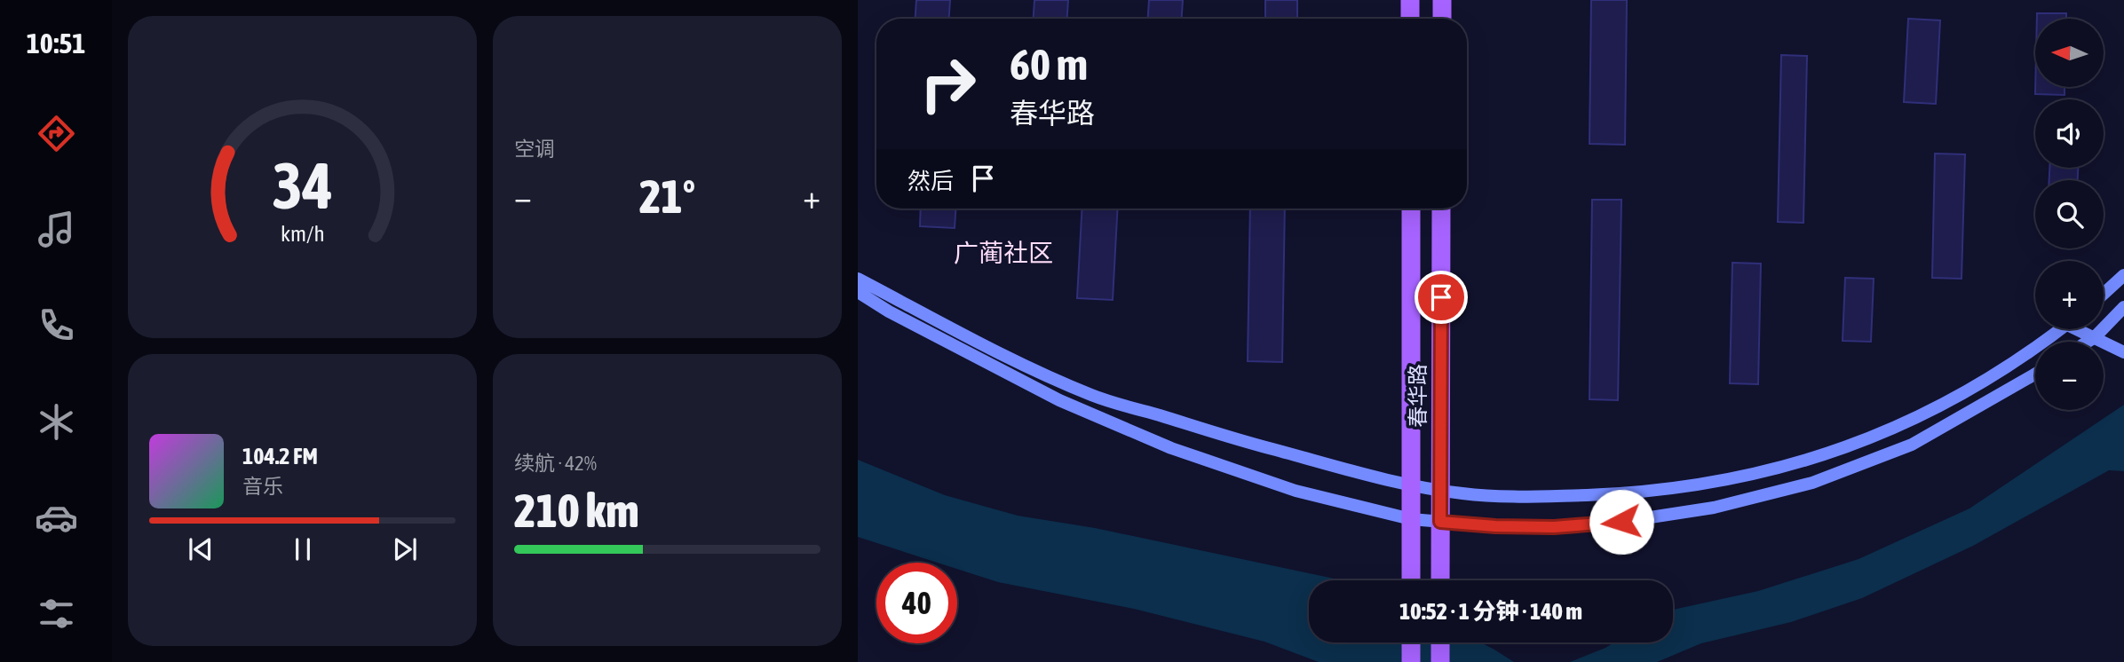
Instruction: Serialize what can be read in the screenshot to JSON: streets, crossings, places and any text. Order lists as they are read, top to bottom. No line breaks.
{"streets":{"main road":["春华路"]},"districts":["广蔺社区"],"north":"left","page":{"tabs":"10:51","tile":["空调",["续航 · 42%","210 km"]],"map_buttons":["+","−"],"turn":["60 m","春华路"],"then":"然后","heat":["−","21°","+"],"song":["104.2 FM","音乐"],"limit":"40","trip":"10:52 · 1 分钟 · 140 m","gauge":["34","km/h"]}}
